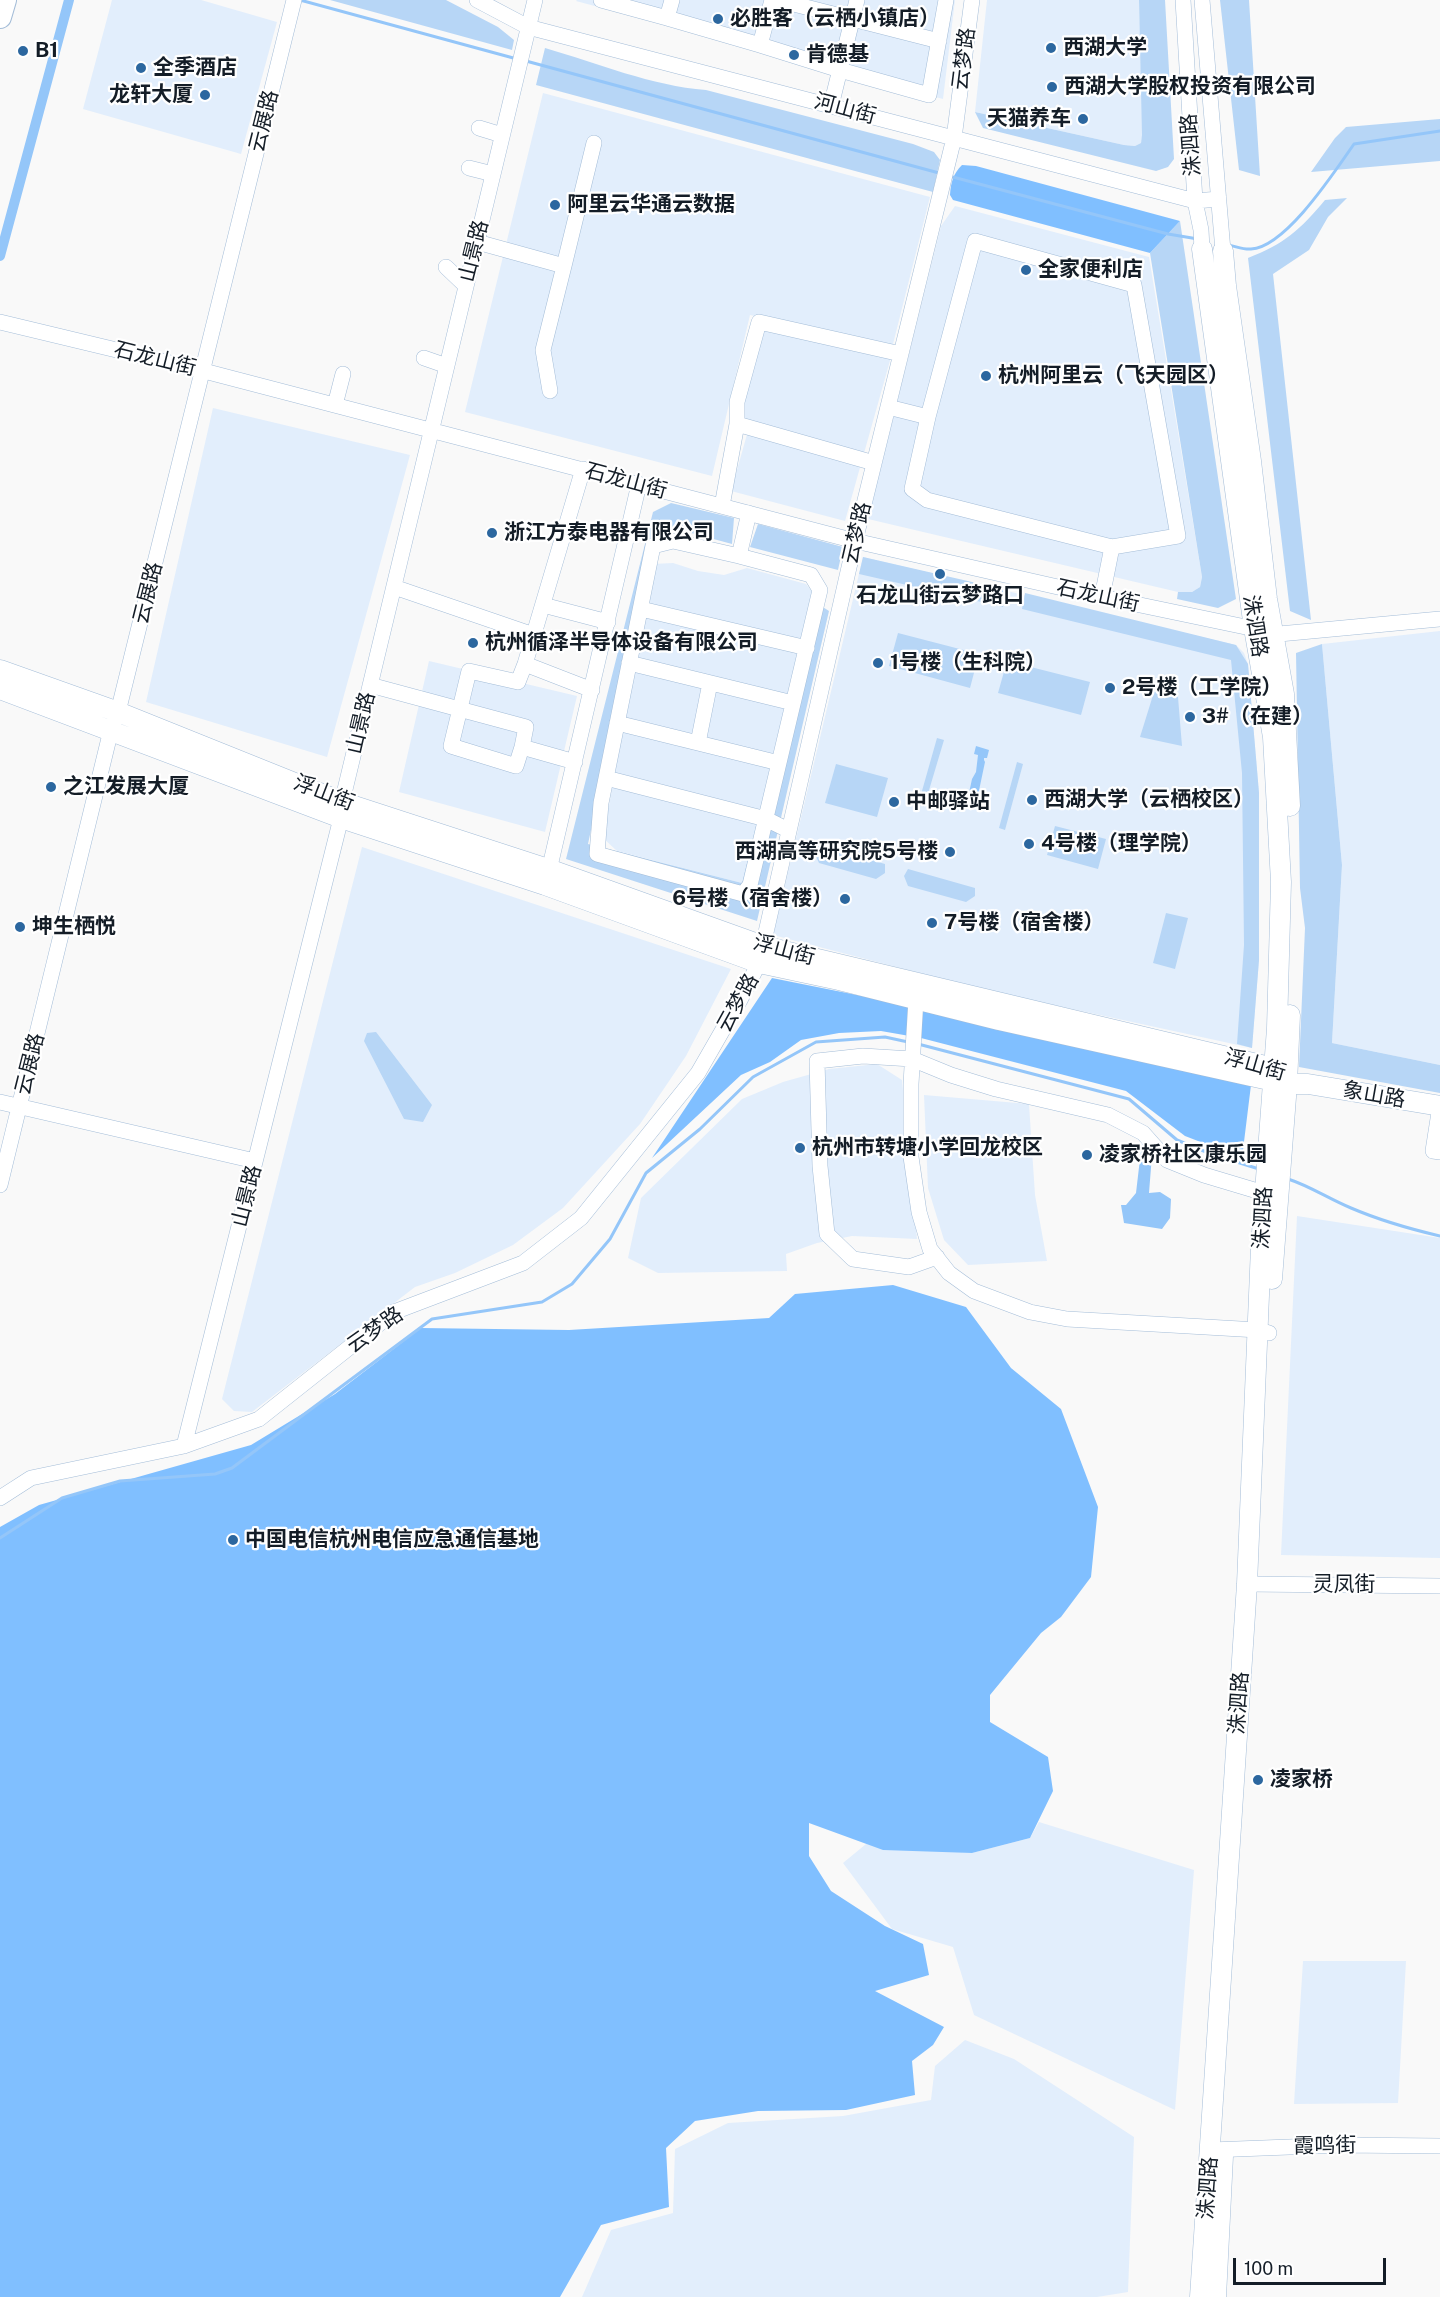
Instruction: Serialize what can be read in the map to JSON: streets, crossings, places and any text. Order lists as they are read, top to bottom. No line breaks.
{"streets":{"main road":["洙泗路","浮山街","象山路"],"street":["云梦路","河山街","云展路","山景路","石龙山街","灵凤街","霞鸣街"]},"crossings":[["云梦路","河山街"],["云梦路","山景路"],["云梦路","石龙山街"],["云梦路","浮山街"],["河山街","洙泗路"],["河山街","山景路"],["云展路","石龙山街"],["云展路","浮山街"],["洙泗路","石龙山街"],["洙泗路","浮山街"],["洙泗路","灵凤街"],["洙泗路","霞鸣街"],["山景路","石龙山街"],["山景路","浮山街"],["浮山街","象山路"]],"places":["必胜客（云栖小镇店）","西湖大学","B1","肯德基","全季酒店","西湖大学股权投资有限公司","龙轩大厦","天猫养车","阿里云华通云数据","全家便利店","杭州阿里云（飞天园区）","浙江方泰电器有限公司","石龙山街云梦路口","杭州循泽半导体设备有限公司","1号楼（生科院）","2号楼（工学院）","3#（在建）","之江发展大厦","西湖大学（云栖校区）","中邮驿站","4号楼（理学院）","西湖高等研究院5号楼","6号楼（宿舍楼）","7号楼（宿舍楼）","坤生栖悦","杭州市转塘小学回龙校区","凌家桥社区康乐园","中国电信杭州电信应急通信基地","凌家桥"],"scale_bar":"100 m"}
